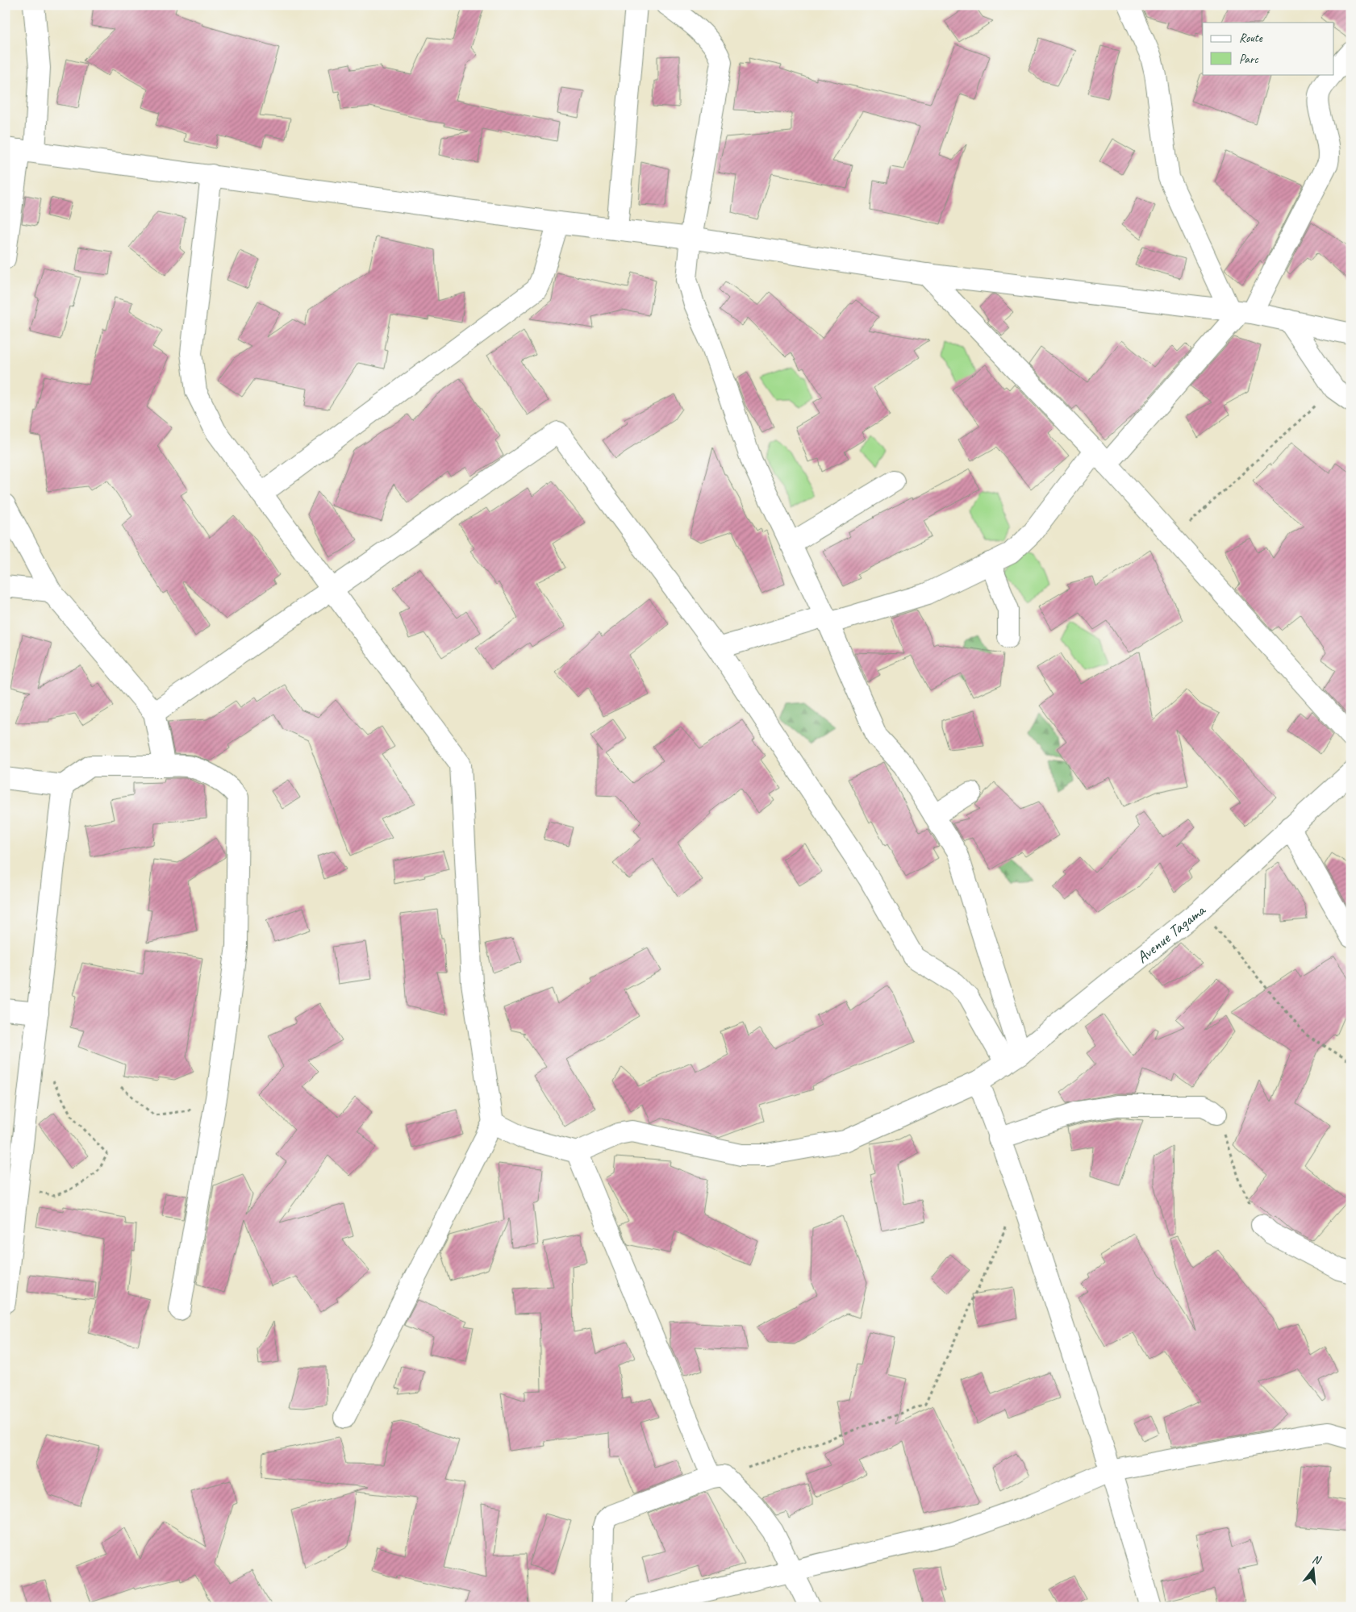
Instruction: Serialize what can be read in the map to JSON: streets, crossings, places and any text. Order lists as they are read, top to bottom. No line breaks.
{"streets":{"street":["Avenue Tagama"]},"legend":["Route","Parc"],"north":"top"}
